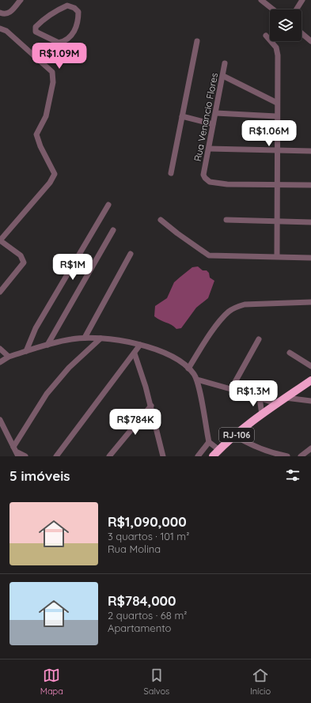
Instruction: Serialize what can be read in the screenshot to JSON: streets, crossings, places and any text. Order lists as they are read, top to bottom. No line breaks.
{"streets":{"highway":["RJ-106"],"street":["Rua Venancio Flores"]},"page":{"price":["R$1.09M","R$1.06M","R$1M","R$1.3M","R$784K"],"heading":"5 imóveis","list":[{"name":"R$1,090,000","note":"3 quartos · 101 m² · Rua Molina"},{"name":"R$784,000","note":"2 quartos · 68 m² · Apartamento"}],"tabs":["Mapa","Salvos","Início"]}}
